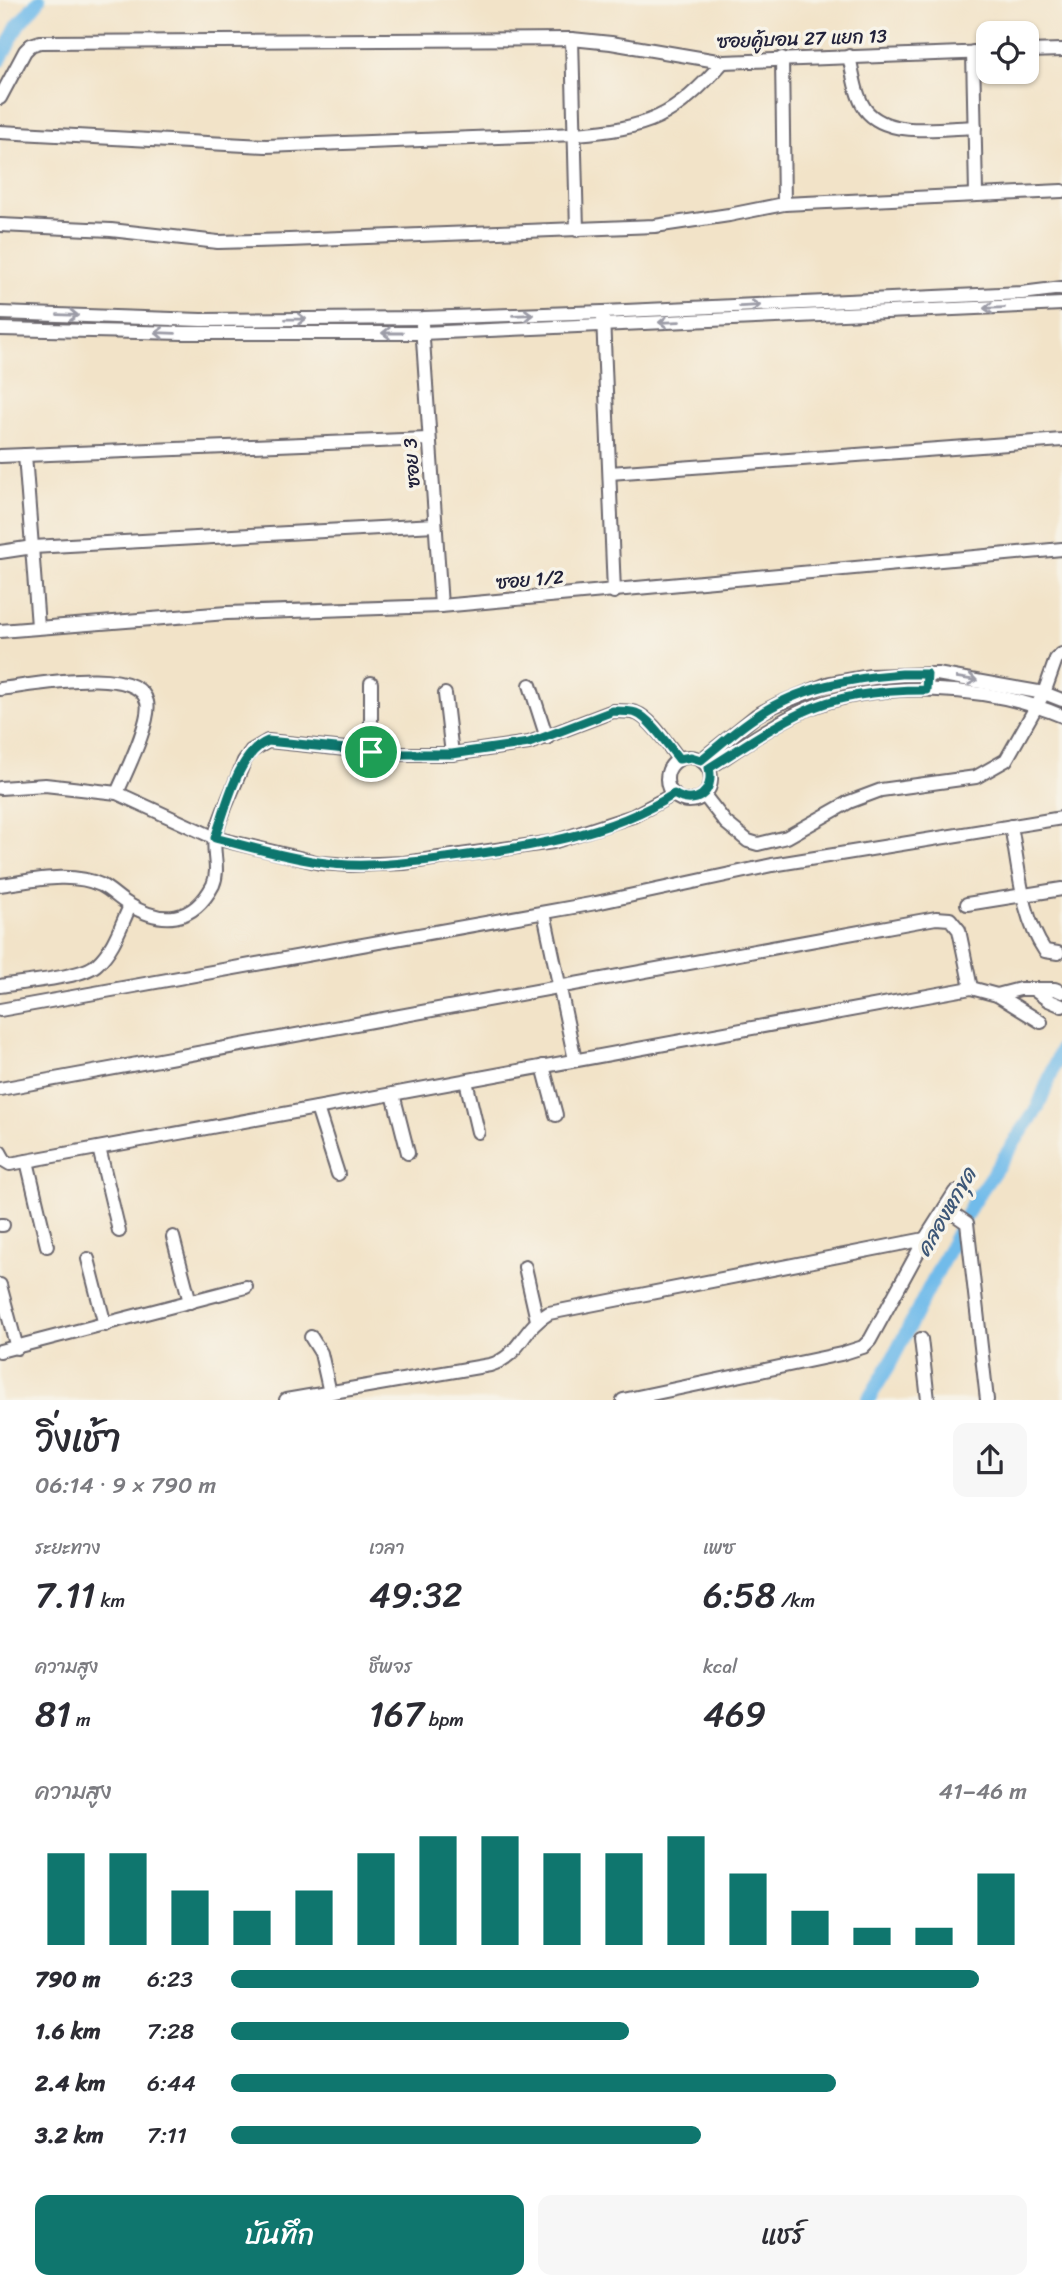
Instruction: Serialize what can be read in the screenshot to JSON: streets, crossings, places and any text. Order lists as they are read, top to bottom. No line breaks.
{"streets":{"street":["ซอยคู้บอน 27 แยก 13","ซอย 3","ซอย 1/2"]},"crossings":[["ซอย 3","ซอย 1/2"]],"water":["คลองหกขุด"],"page":{"heading":["วิ่งเช้า","06:14 · 9 × 790 m"],"stats":[["ระยะทาง","7.11 km"],["เวลา","49:32"],["เพซ","6:58 /km"],["ความสูง","81 m"],["ชีพจร","167 bpm"],["kcal","469"]],"chart":["ความสูง","41–46 m"],"list":[{"name":"790 m","note":"6:23"},{"name":"1.6 km","note":"7:28"},{"name":"2.4 km","note":"6:44"},{"name":"3.2 km","note":"7:11"}],"buttons":["บันทึก","แชร์"]}}
